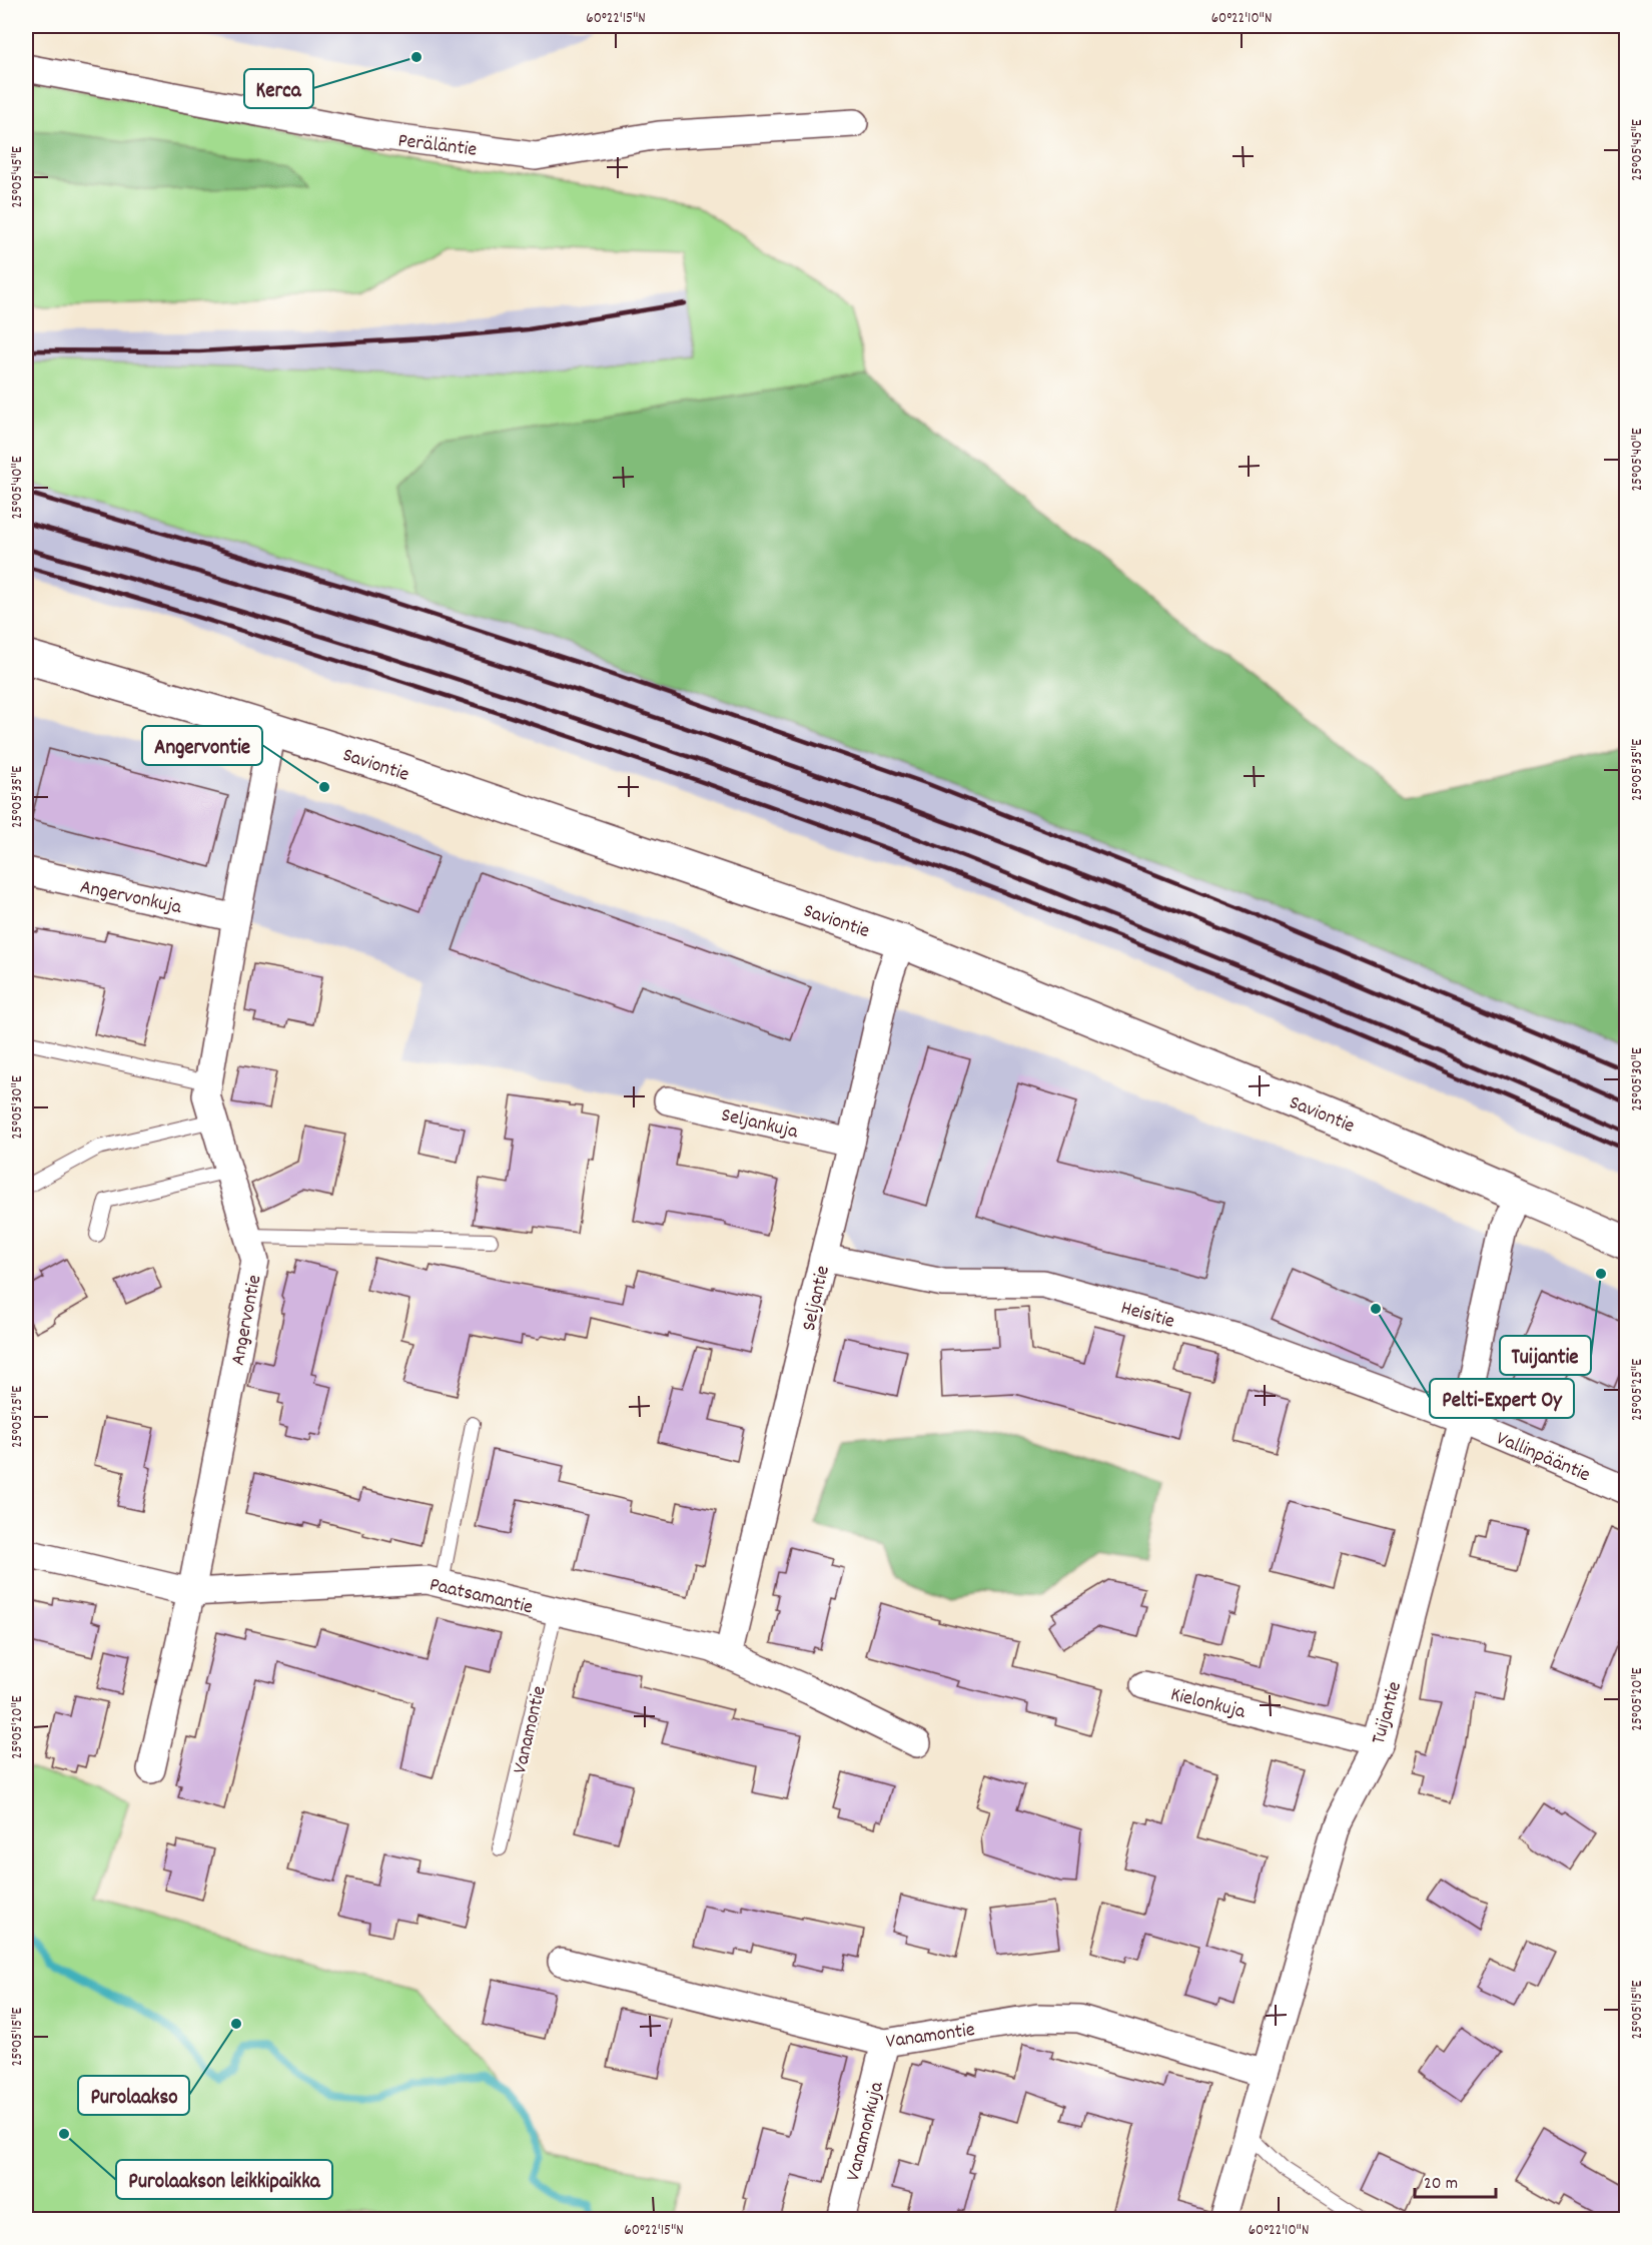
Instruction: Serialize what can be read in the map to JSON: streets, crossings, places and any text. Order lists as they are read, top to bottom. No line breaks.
{"streets":{"main road":["Saviontie"],"street":["Peräläntie","Angervonkuja","Seljankuja","Seljantie","Heisitie","Angervontie","Vallinpääntie","Paatsamantie","Kielonkuja","Tuijantie","Vanamontie","Vanamonkuja"]},"crossings":[["Saviontie","Seljantie"],["Saviontie","Angervontie"],["Saviontie","Tuijantie"],["Angervonkuja","Angervontie"],["Seljankuja","Seljantie"],["Seljantie","Heisitie"],["Seljantie","Paatsamantie"],["Heisitie","Vallinpääntie"],["Heisitie","Tuijantie"],["Angervontie","Paatsamantie"],["Vallinpääntie","Tuijantie"],["Paatsamantie","Vanamontie"],["Kielonkuja","Tuijantie"],["Tuijantie","Vanamontie"],["Vanamontie","Vanamonkuja"]],"places":["Kerca","Angervontie","Tuijantie","Pelti-Expert Oy","Purolaakso","Purolaakson leikkipaikka"],"scale_bar":"20 m","coordinates":["60°22'15\"N","60°22'10\"N","25°05'45\"E","25°05'40\"E","25°05'35\"E","25°05'30\"E","25°05'25\"E","25°05'20\"E","25°05'15\"E"]}
